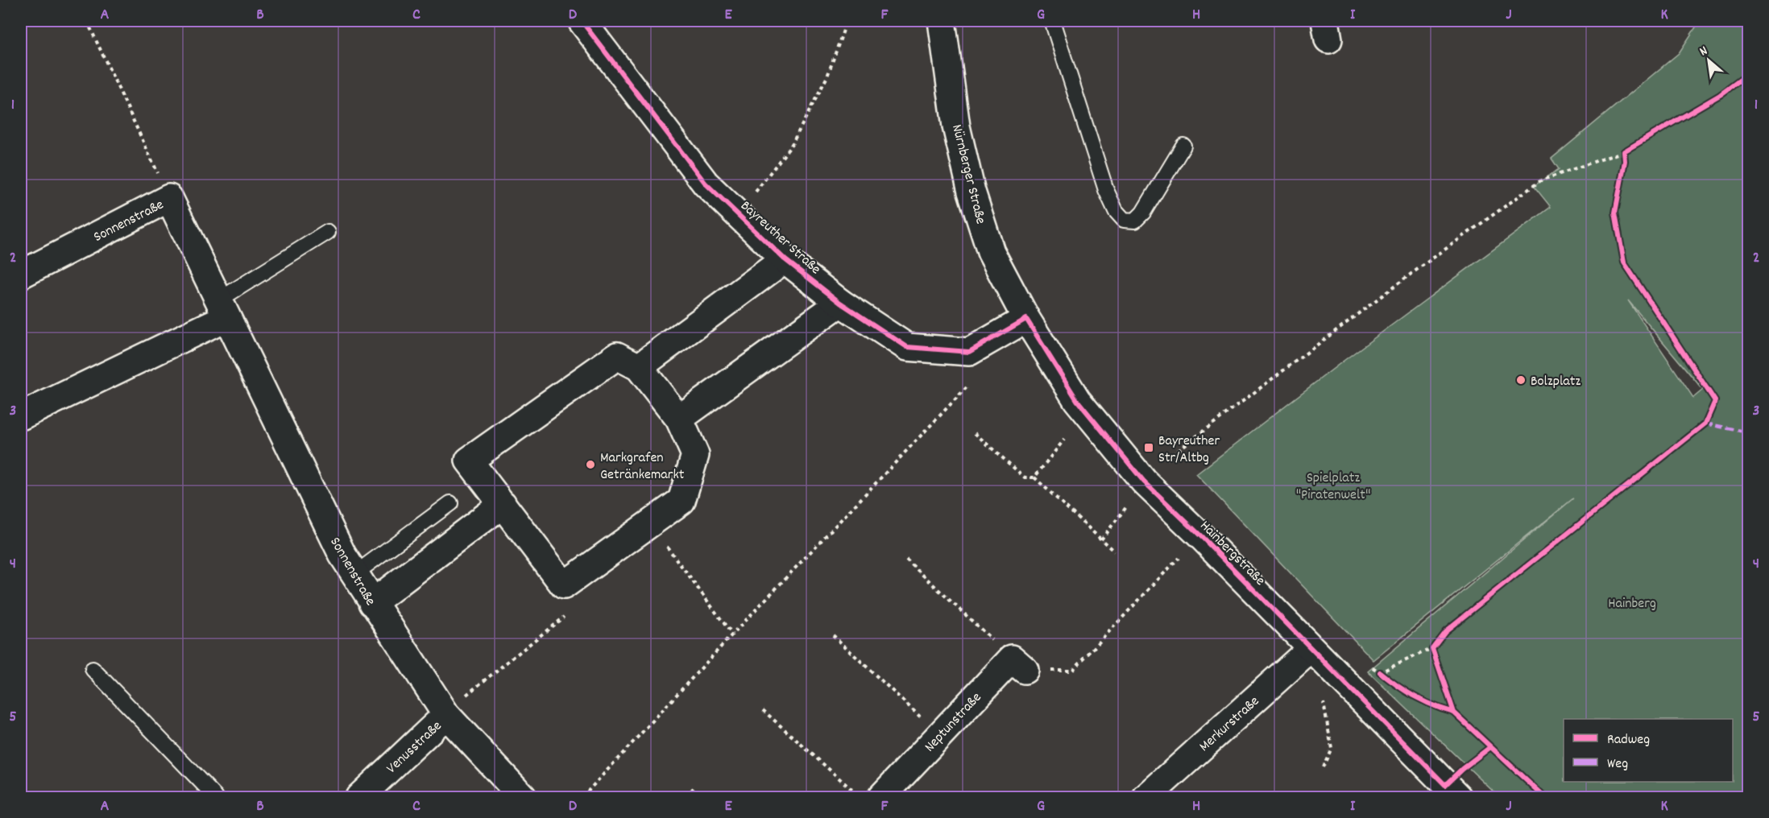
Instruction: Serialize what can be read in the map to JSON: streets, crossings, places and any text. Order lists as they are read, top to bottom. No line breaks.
{"streets":{"street":["Nürnberger Straße","Sonnenstraße","Bayreuther Straße","Hainbergstraße","Neptunstraße","Merkurstraße","Venusstraße"]},"crossings":[["Nürnberger Straße","Bayreuther Straße"],["Nürnberger Straße","Hainbergstraße"],["Sonnenstraße","Venusstraße"],["Bayreuther Straße","Hainbergstraße"],["Hainbergstraße","Merkurstraße"]],"parks":["Spielplatz \"Piratenwelt\"","Hainberg"],"places":{"other":["Bolzplatz","Markgrafen Getränkemarkt"],"transit":["Bayreuther Str/Altbg"]},"legend":["Radweg","Weg"],"north":"top left","grid":{"columns":["A","B","C","D","E","F","G","H","I","J","K"],"rows":["1","2","3","4","5"]}}
